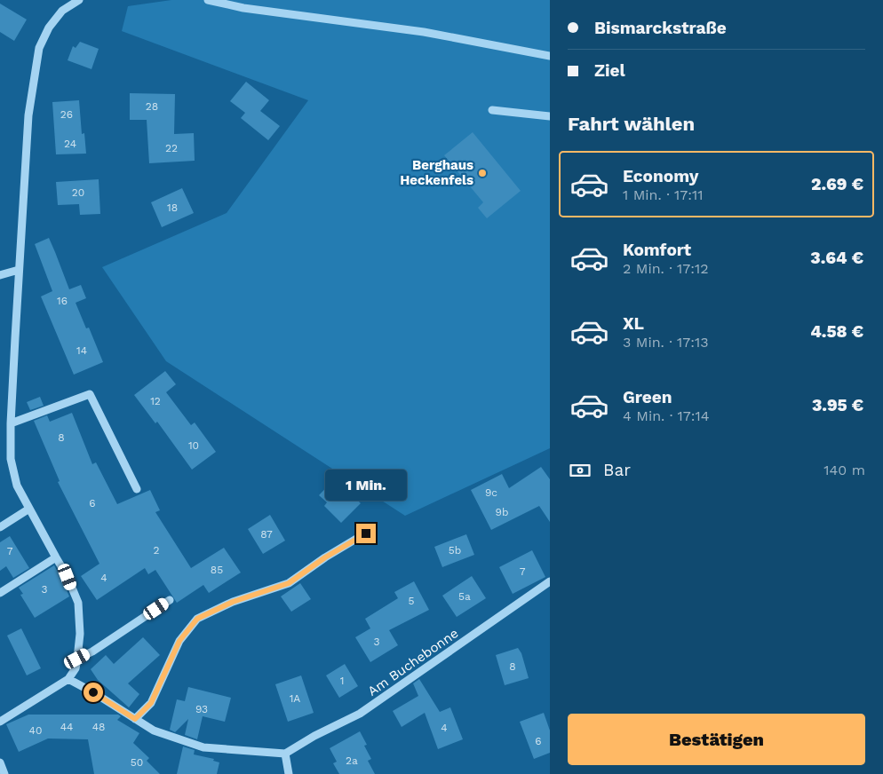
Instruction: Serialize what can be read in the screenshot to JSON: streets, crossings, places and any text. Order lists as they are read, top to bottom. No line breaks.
{"streets":{"street":["Am Buchebonne"]},"places":["Berghaus Heckenfels"],"house_numbers":["28","26","24","22","20","18","16","14","12","8","10","9c","6","9b","87","2","5b","7","85","7","4","3","5a","5","3","8","1","1A","93","44","48","4","40","6","2a","50"],"page":{"banner":["Bismarckstraße","Ziel"],"heading":"Fahrt wählen","list":[{"name":"Economy","note":"1 Min. · 17:11","value":"2.69 €"},{"name":"Komfort","note":"2 Min. · 17:12","value":"3.64 €"},{"name":"XL","note":"3 Min. · 17:13","value":"4.58 €"},{"name":"Green","note":"4 Min. · 17:14","value":"3.95 €"}],"pay":["Bar","140 m"],"bubble":"1 Min.","buttons":"Bestätigen"}}
